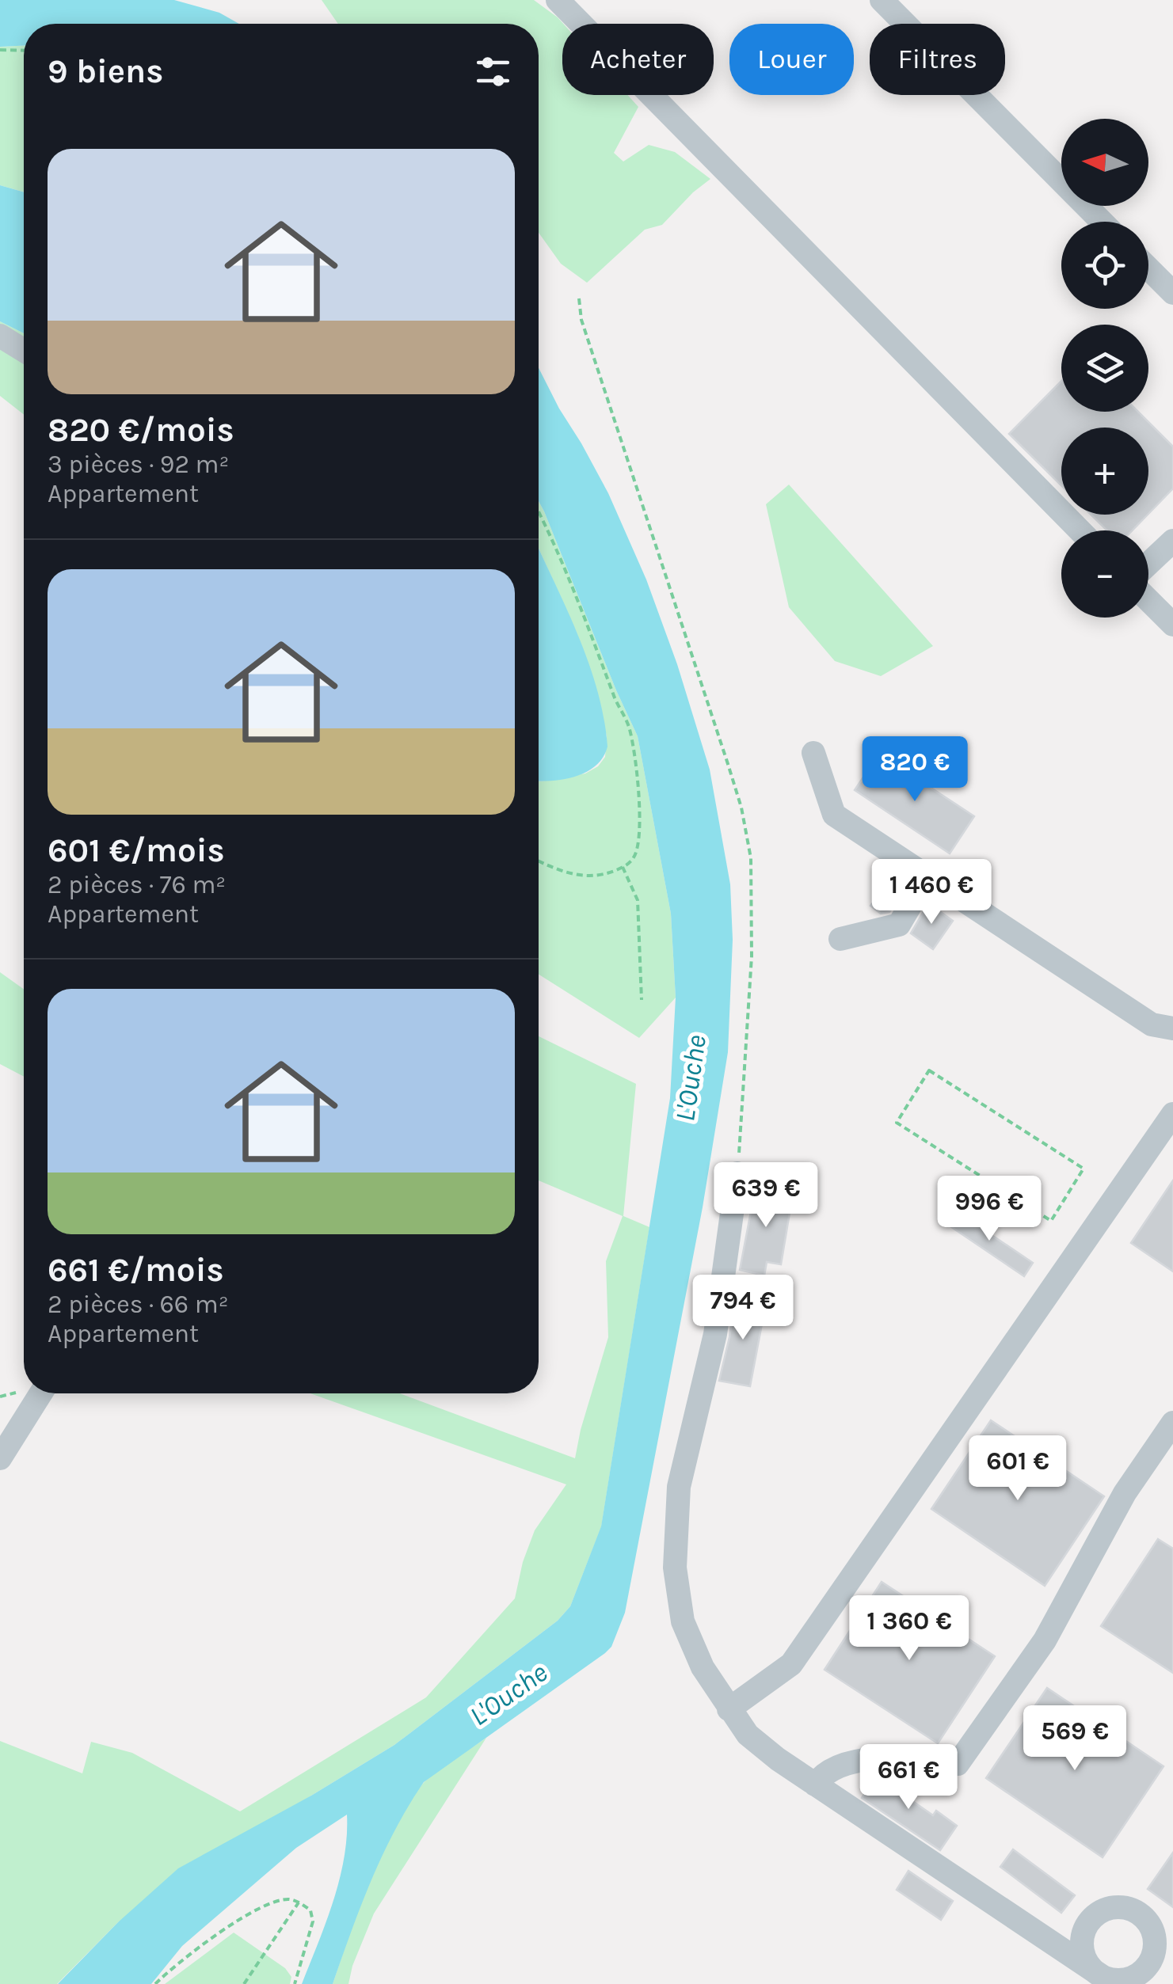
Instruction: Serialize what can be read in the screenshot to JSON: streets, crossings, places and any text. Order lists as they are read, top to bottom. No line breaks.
{"water":["L'Ouche"],"north":"left","page":{"chip":["Acheter","Louer","Filtres"],"heading":"9 biens","map_buttons":["+","−"],"list":[{"name":"820 €/mois","note":"3 pièces · 92 m² · Appartement"},{"name":"601 €/mois","note":"2 pièces · 76 m² · Appartement"},{"name":"661 €/mois","note":"2 pièces · 66 m² · Appartement"}],"price":["820 €","1 460 €","639 €","996 €","794 €","601 €","1 360 €","569 €","661 €"]}}
